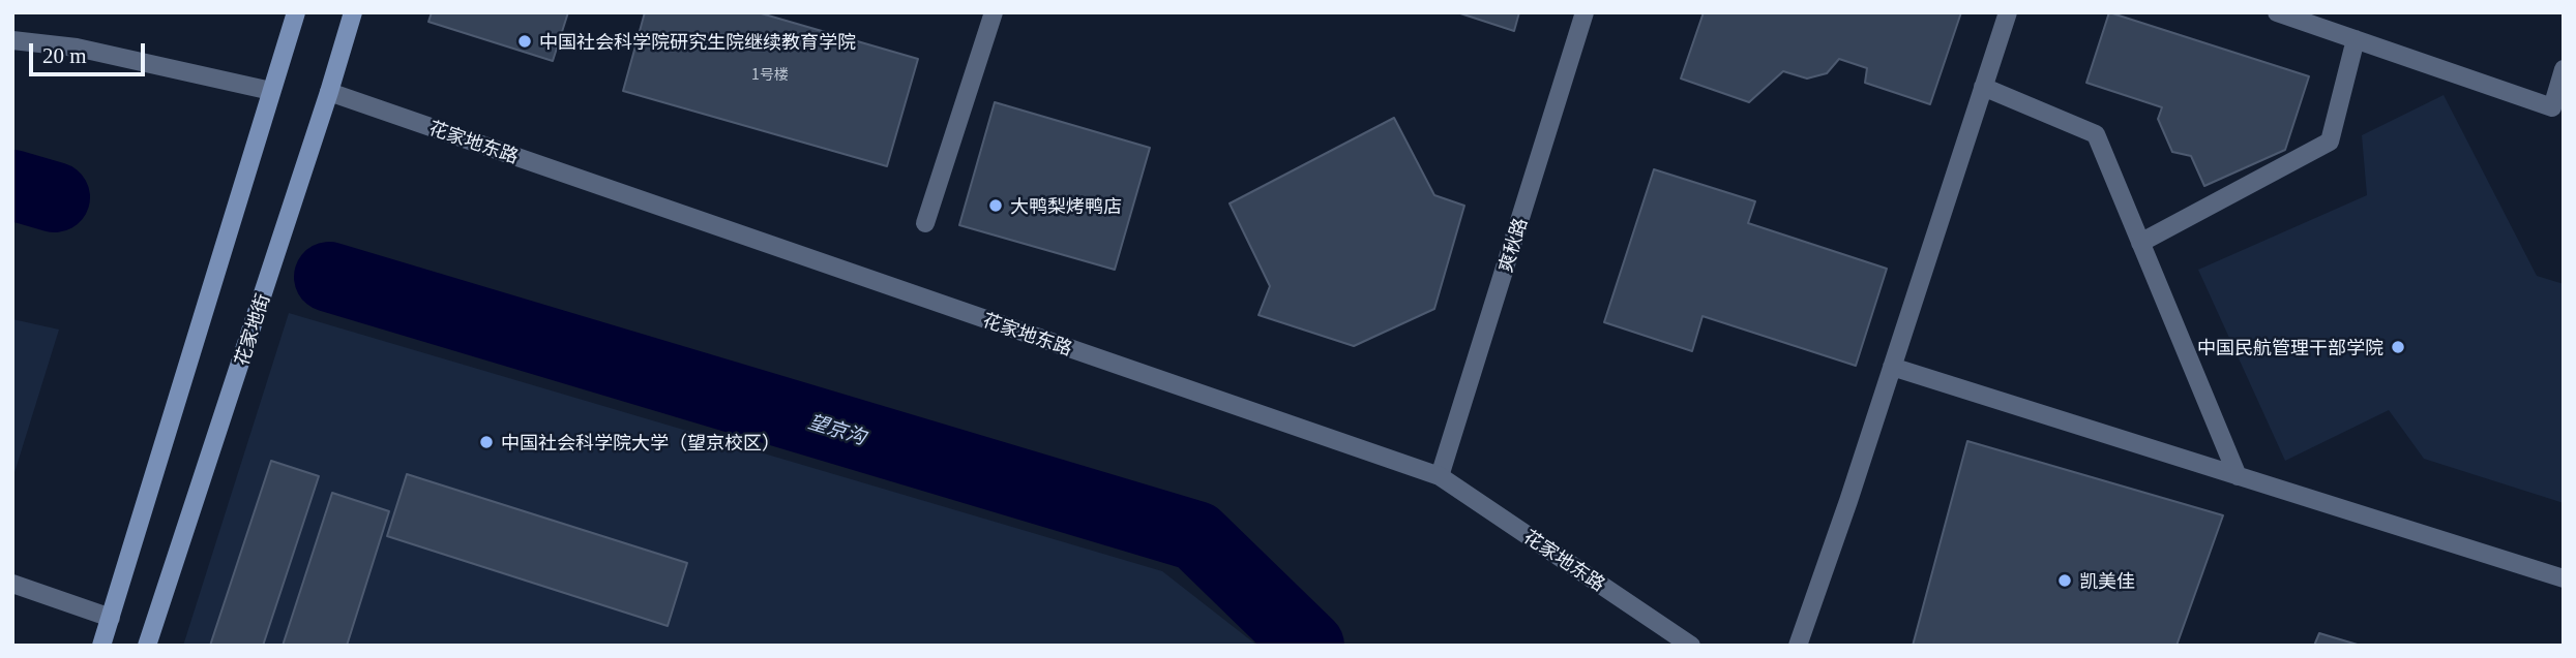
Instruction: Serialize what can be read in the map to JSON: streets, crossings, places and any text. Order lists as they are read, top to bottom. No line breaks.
{"streets":{"main road":["花家地街"],"street":["花家地东路","爽秋路"]},"crossings":[["花家地东路","爽秋路"],["花家地东路","花家地街"]],"water":["望京沟"],"places":["中国社会科学院研究生院继续教育学院","大鸭梨烤鸭店","中国民航管理干部学院","中国社会科学院大学（望京校区）","凯美佳"],"house_numbers":["1号楼"],"scale_bar":"20 m"}
